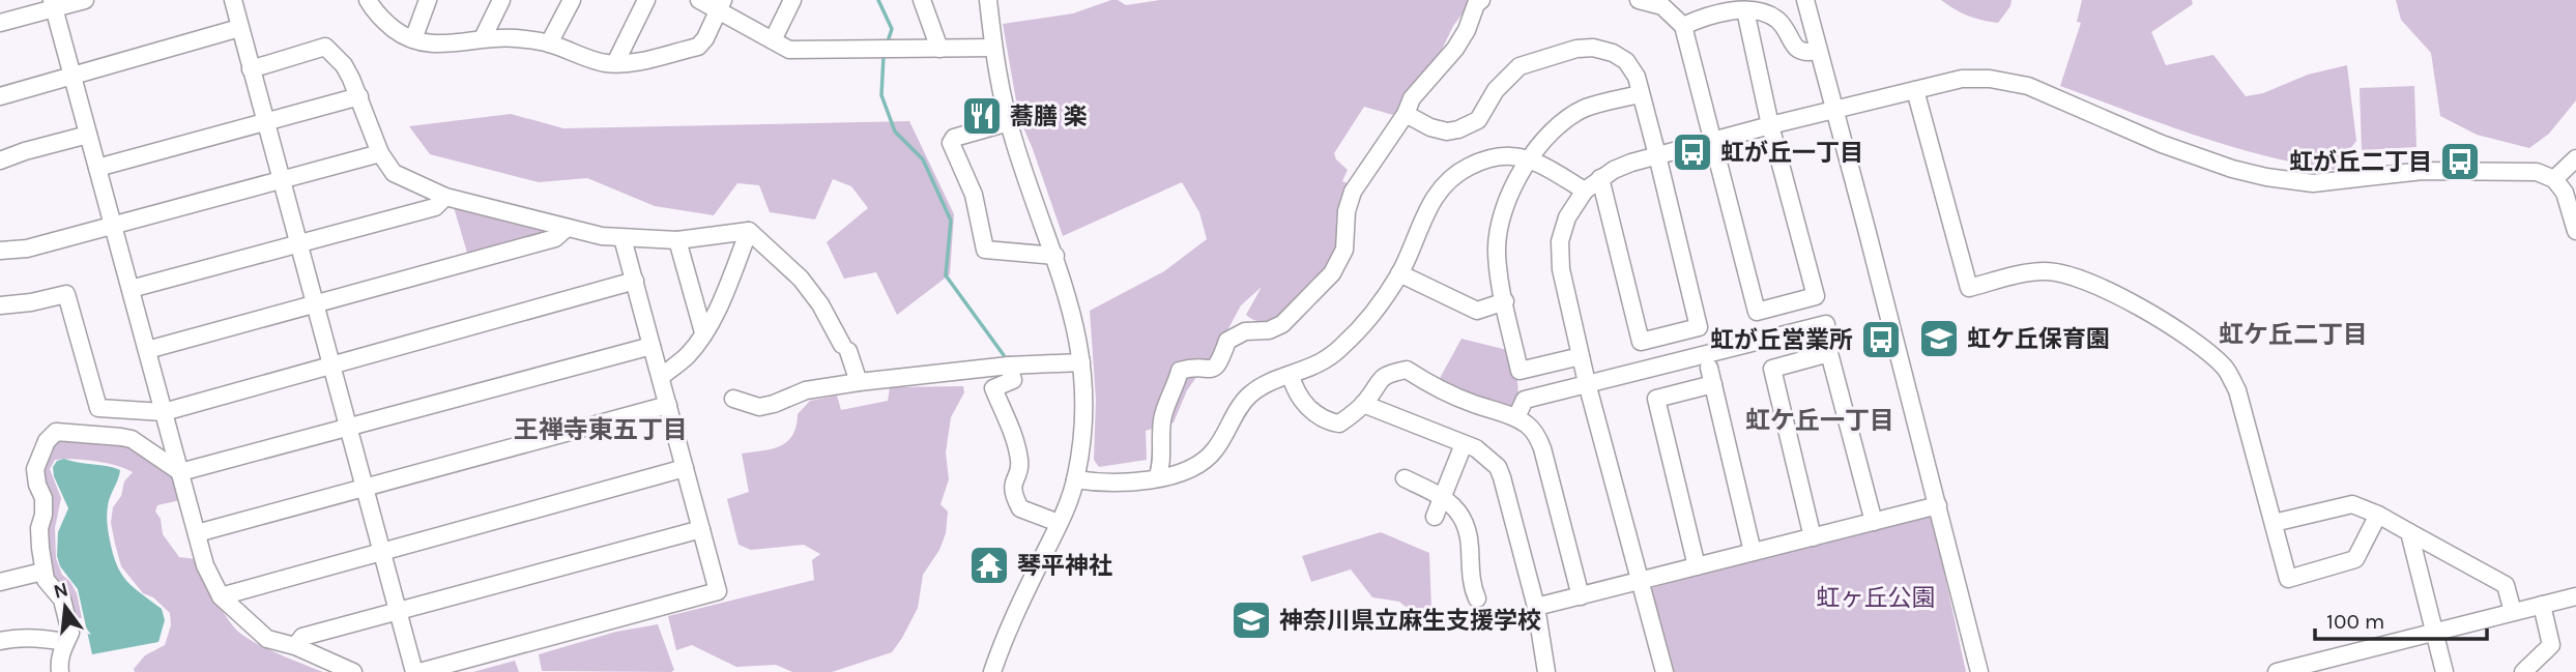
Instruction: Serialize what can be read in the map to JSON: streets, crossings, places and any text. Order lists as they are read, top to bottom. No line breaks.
{"districts":["虹ケ丘二丁目","虹ケ丘一丁目","王禅寺東五丁目"],"parks":["虹ヶ丘公園"],"places":{"restaurant":["蕎膳 楽"],"bus stop":["虹が丘一丁目","虹が丘二丁目","虹が丘営業所"],"school or university":["虹ケ丘保育園","神奈川県立麻生支援学校"],"temple":["琴平神社"]},"scale_bar":"100 m","north":"top"}
